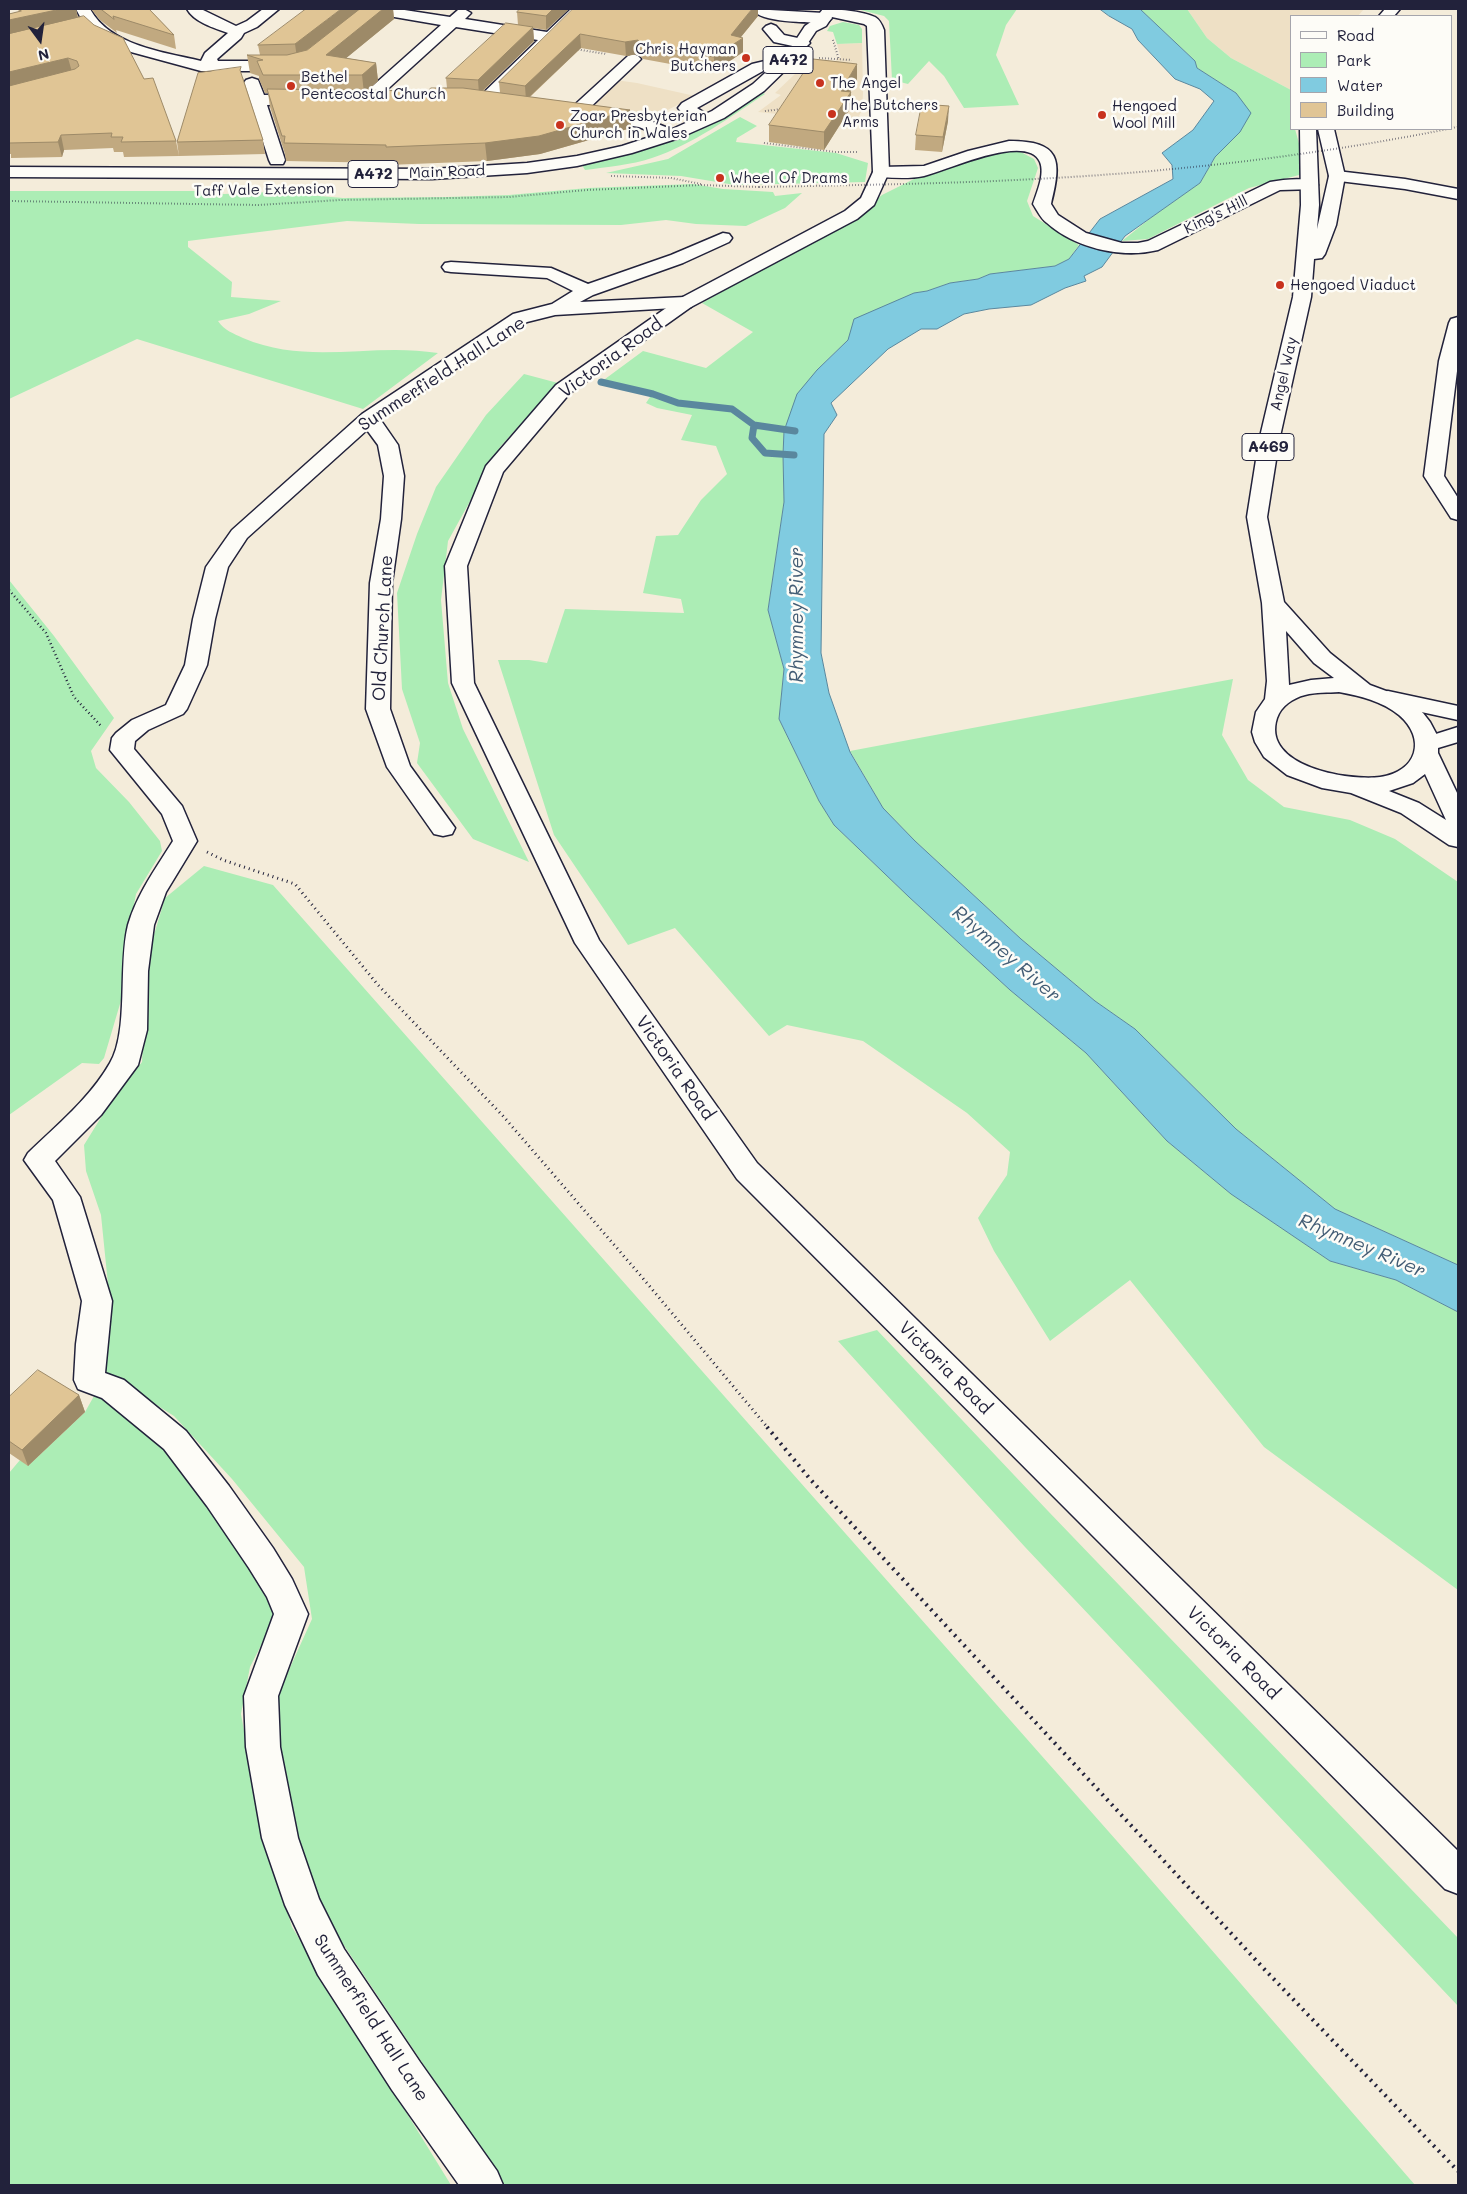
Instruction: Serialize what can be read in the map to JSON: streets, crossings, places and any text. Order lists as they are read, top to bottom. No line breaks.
{"streets":{"street":["A472","Main Road","King's Hill","Victoria Road","Summerfield Hall Lane","Angel Way","A469","Old Church Lane"],"path":["Taff Vale Extension"]},"crossings":[["King's Hill","Victoria Road"],["King's Hill","A469"],["Victoria Road","Summerfield Hall Lane"],["Summerfield Hall Lane","Old Church Lane"],["Angel Way","A469"]],"water":["Rhymney River"],"places":["Chris Hayman Butchers","The Angel","Bethel Pentecostal Church","The Butchers Arms","Hengoed Wool Mill","Zoar Presbyterian Church in Wales","Wheel Of Drams","Hengoed Viaduct"],"legend":["Road","Park","Water","Building"],"north":"bottom"}
